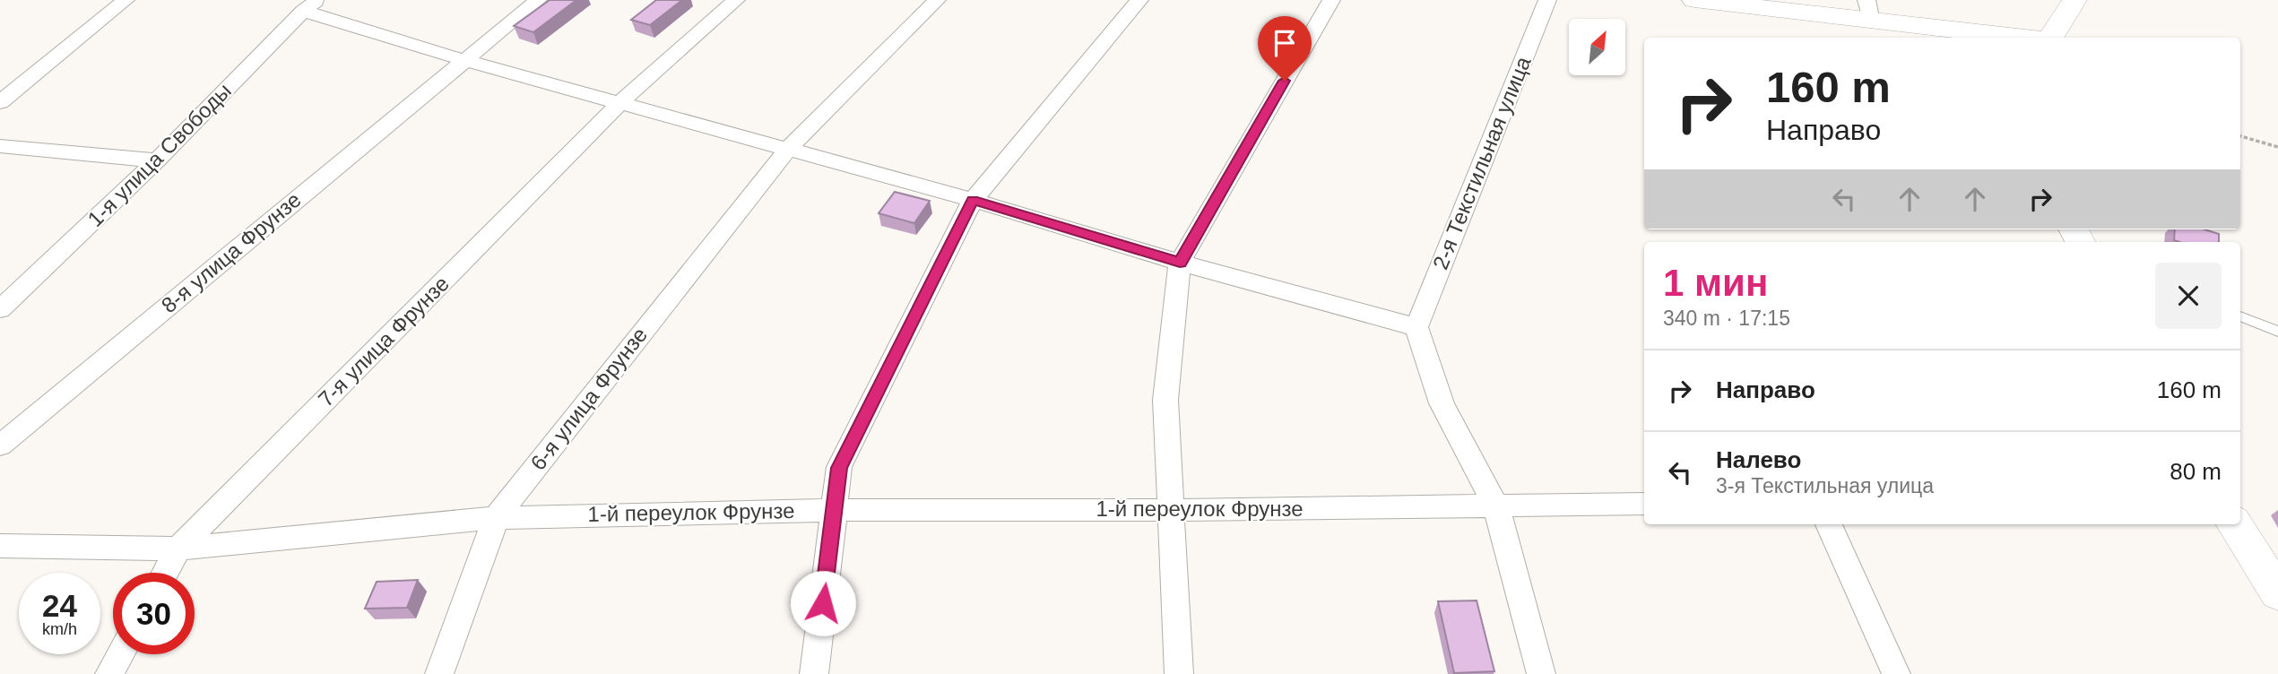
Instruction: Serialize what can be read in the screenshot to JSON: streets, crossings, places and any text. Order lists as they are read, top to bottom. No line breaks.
{"streets":{"street":["1-я улица Свободы","2-я Текстильная улица","8-я улица Фрунзе","7-я улица Фрунзе","6-я улица Фрунзе","1-й переулок Фрунзе"]},"crossings":[["7-я улица Фрунзе","1-й переулок Фрунзе"],["6-я улица Фрунзе","1-й переулок Фрунзе"]],"north":"top right","page":{"turn":["160 m","Направо"],"heading":["1 мин","340 m · 17:15"],"list":[{"name":"Направо","value":"160 m"},{"name":"Налево","note":"3-я Текстильная улица","value":"80 m"}],"speed":"24 km/h","limit":"30"}}
